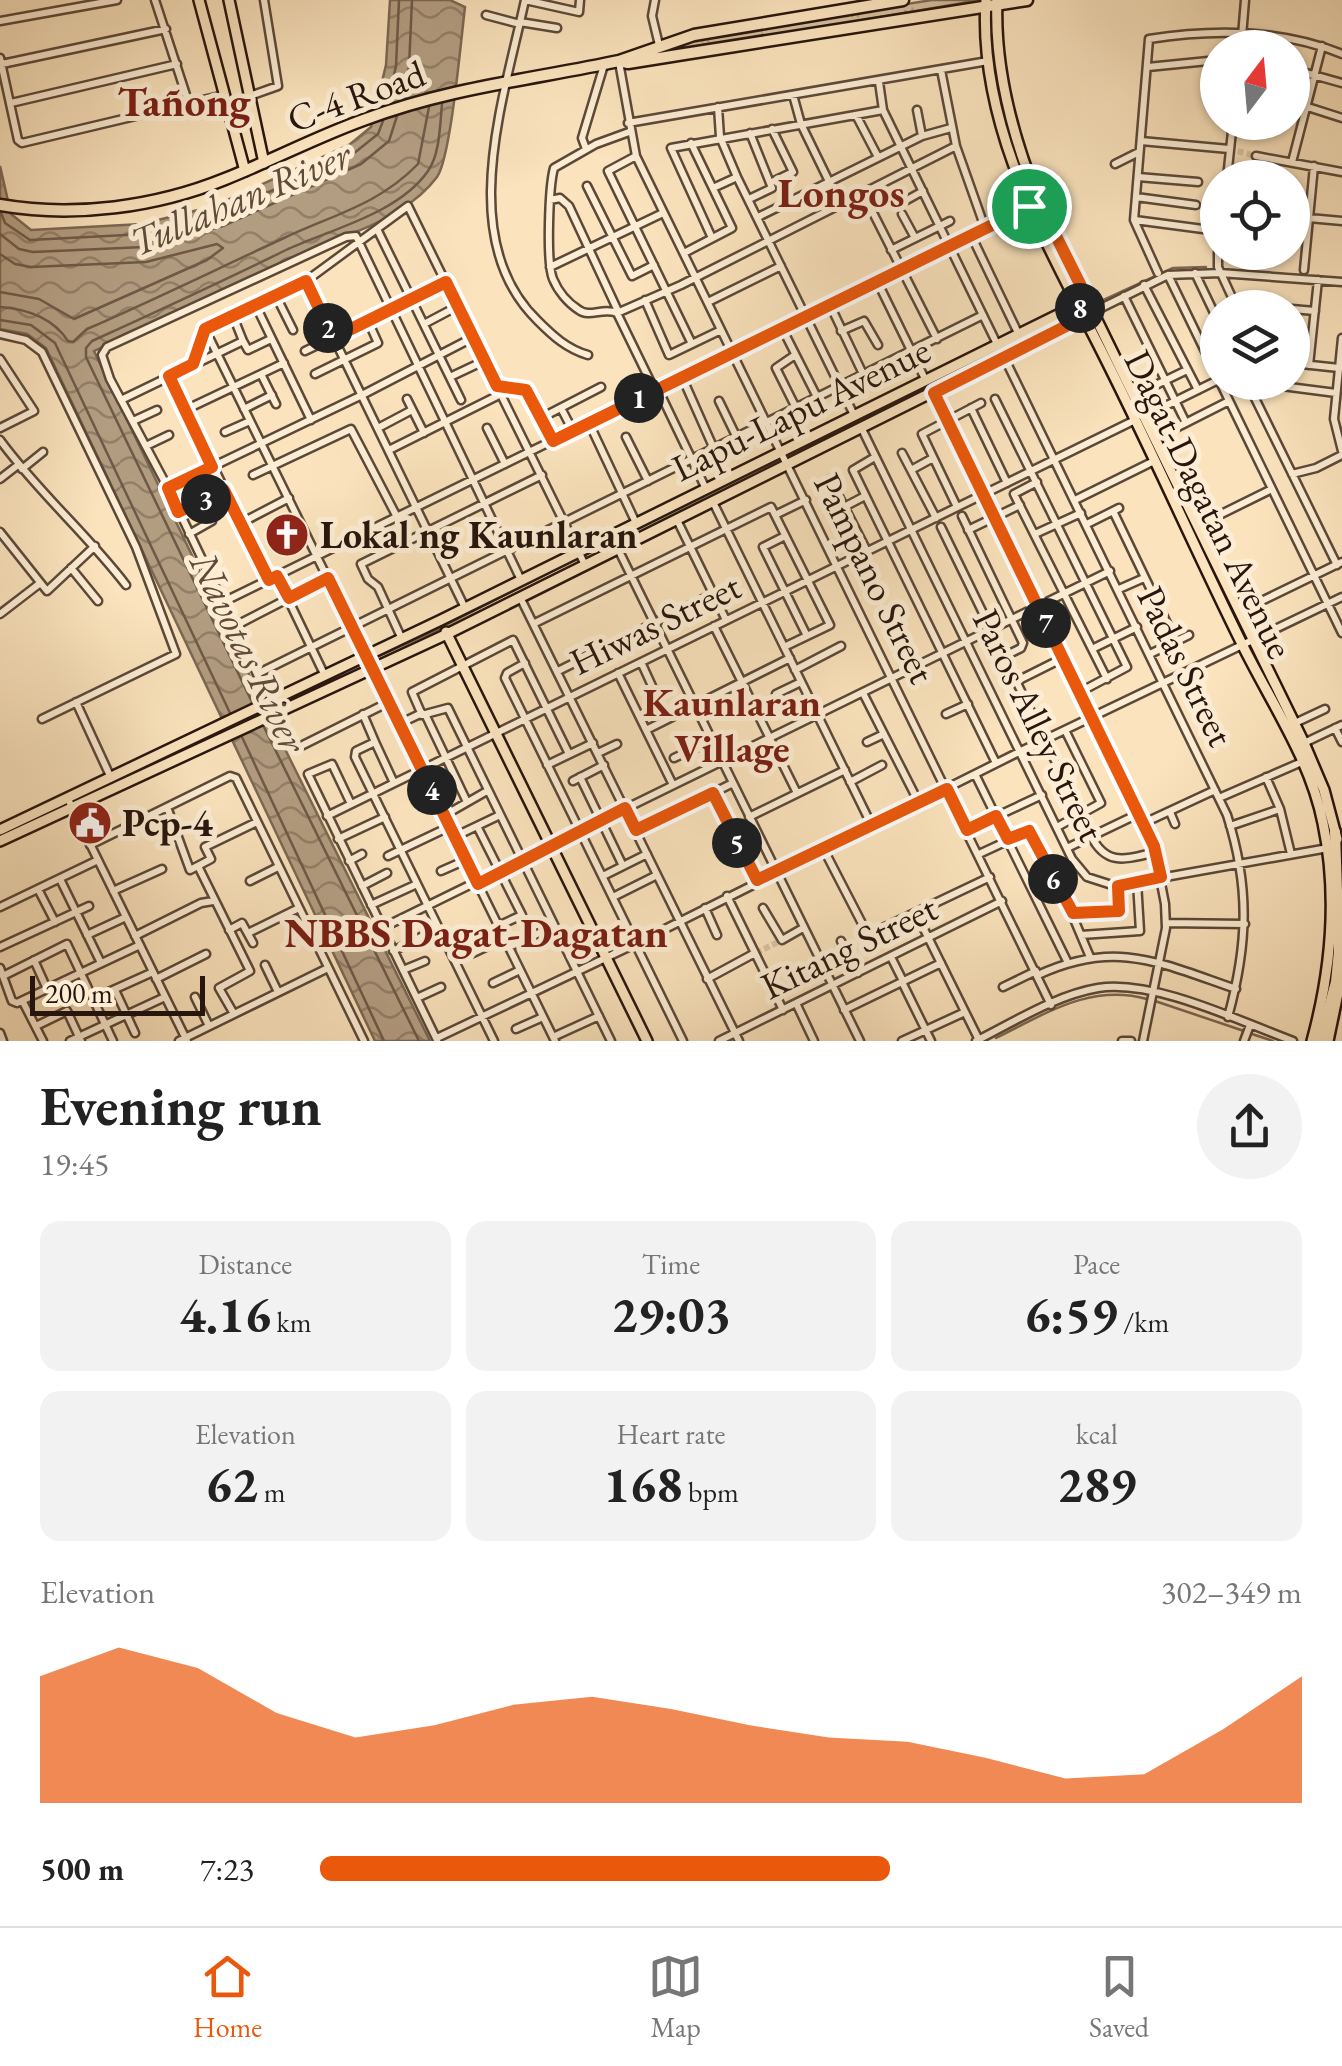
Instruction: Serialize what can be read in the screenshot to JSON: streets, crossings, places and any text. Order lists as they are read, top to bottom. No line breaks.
{"streets":{"highway":["C-4 Road"],"main road":["Lapu-Lapu Avenue","Dagat-Dagatan Avenue"],"street":["Pampano Street","Hiwas Street","Padas Street","Paros Alley Street","Kitang Street"]},"crossings":[["C-4 Road","Dagat-Dagatan Avenue"],["C-4 Road","Pampano Street"],["Lapu-Lapu Avenue","Dagat-Dagatan Avenue"],["Lapu-Lapu Avenue","Pampano Street"],["Lapu-Lapu Avenue","Padas Street"],["Lapu-Lapu Avenue","Paros Alley Street"],["Dagat-Dagatan Avenue","Hiwas Street"],["Dagat-Dagatan Avenue","Paros Alley Street"],["Pampano Street","Hiwas Street"],["Pampano Street","Kitang Street"],["Hiwas Street","Padas Street"],["Hiwas Street","Paros Alley Street"],["Padas Street","Paros Alley Street"]],"districts":["Tañong","Longos","Kaunlaran Village","NBBS Dagat-Dagatan"],"water":["Tullahan River","Navotas River"],"places":{"church":["Lokal ng Kaunlaran"],"public building":["Pcp-4"]},"scale_bar":"200 m","north":"top","page":{"pins":["8","2","1","3","7","4","5","6"],"scale":"200 m","heading":["Evening run","19:45"],"stats":[["Distance","4.16 km"],["Time","29:03"],["Pace","6:59 /km"],["Elevation","62 m"],["Heart rate","168 bpm"],["kcal","289"]],"chart":["Elevation","302–349 m"],"list":[{"name":"500 m","note":"7:23"}],"tabs":["Home","Map","Saved"]}}
